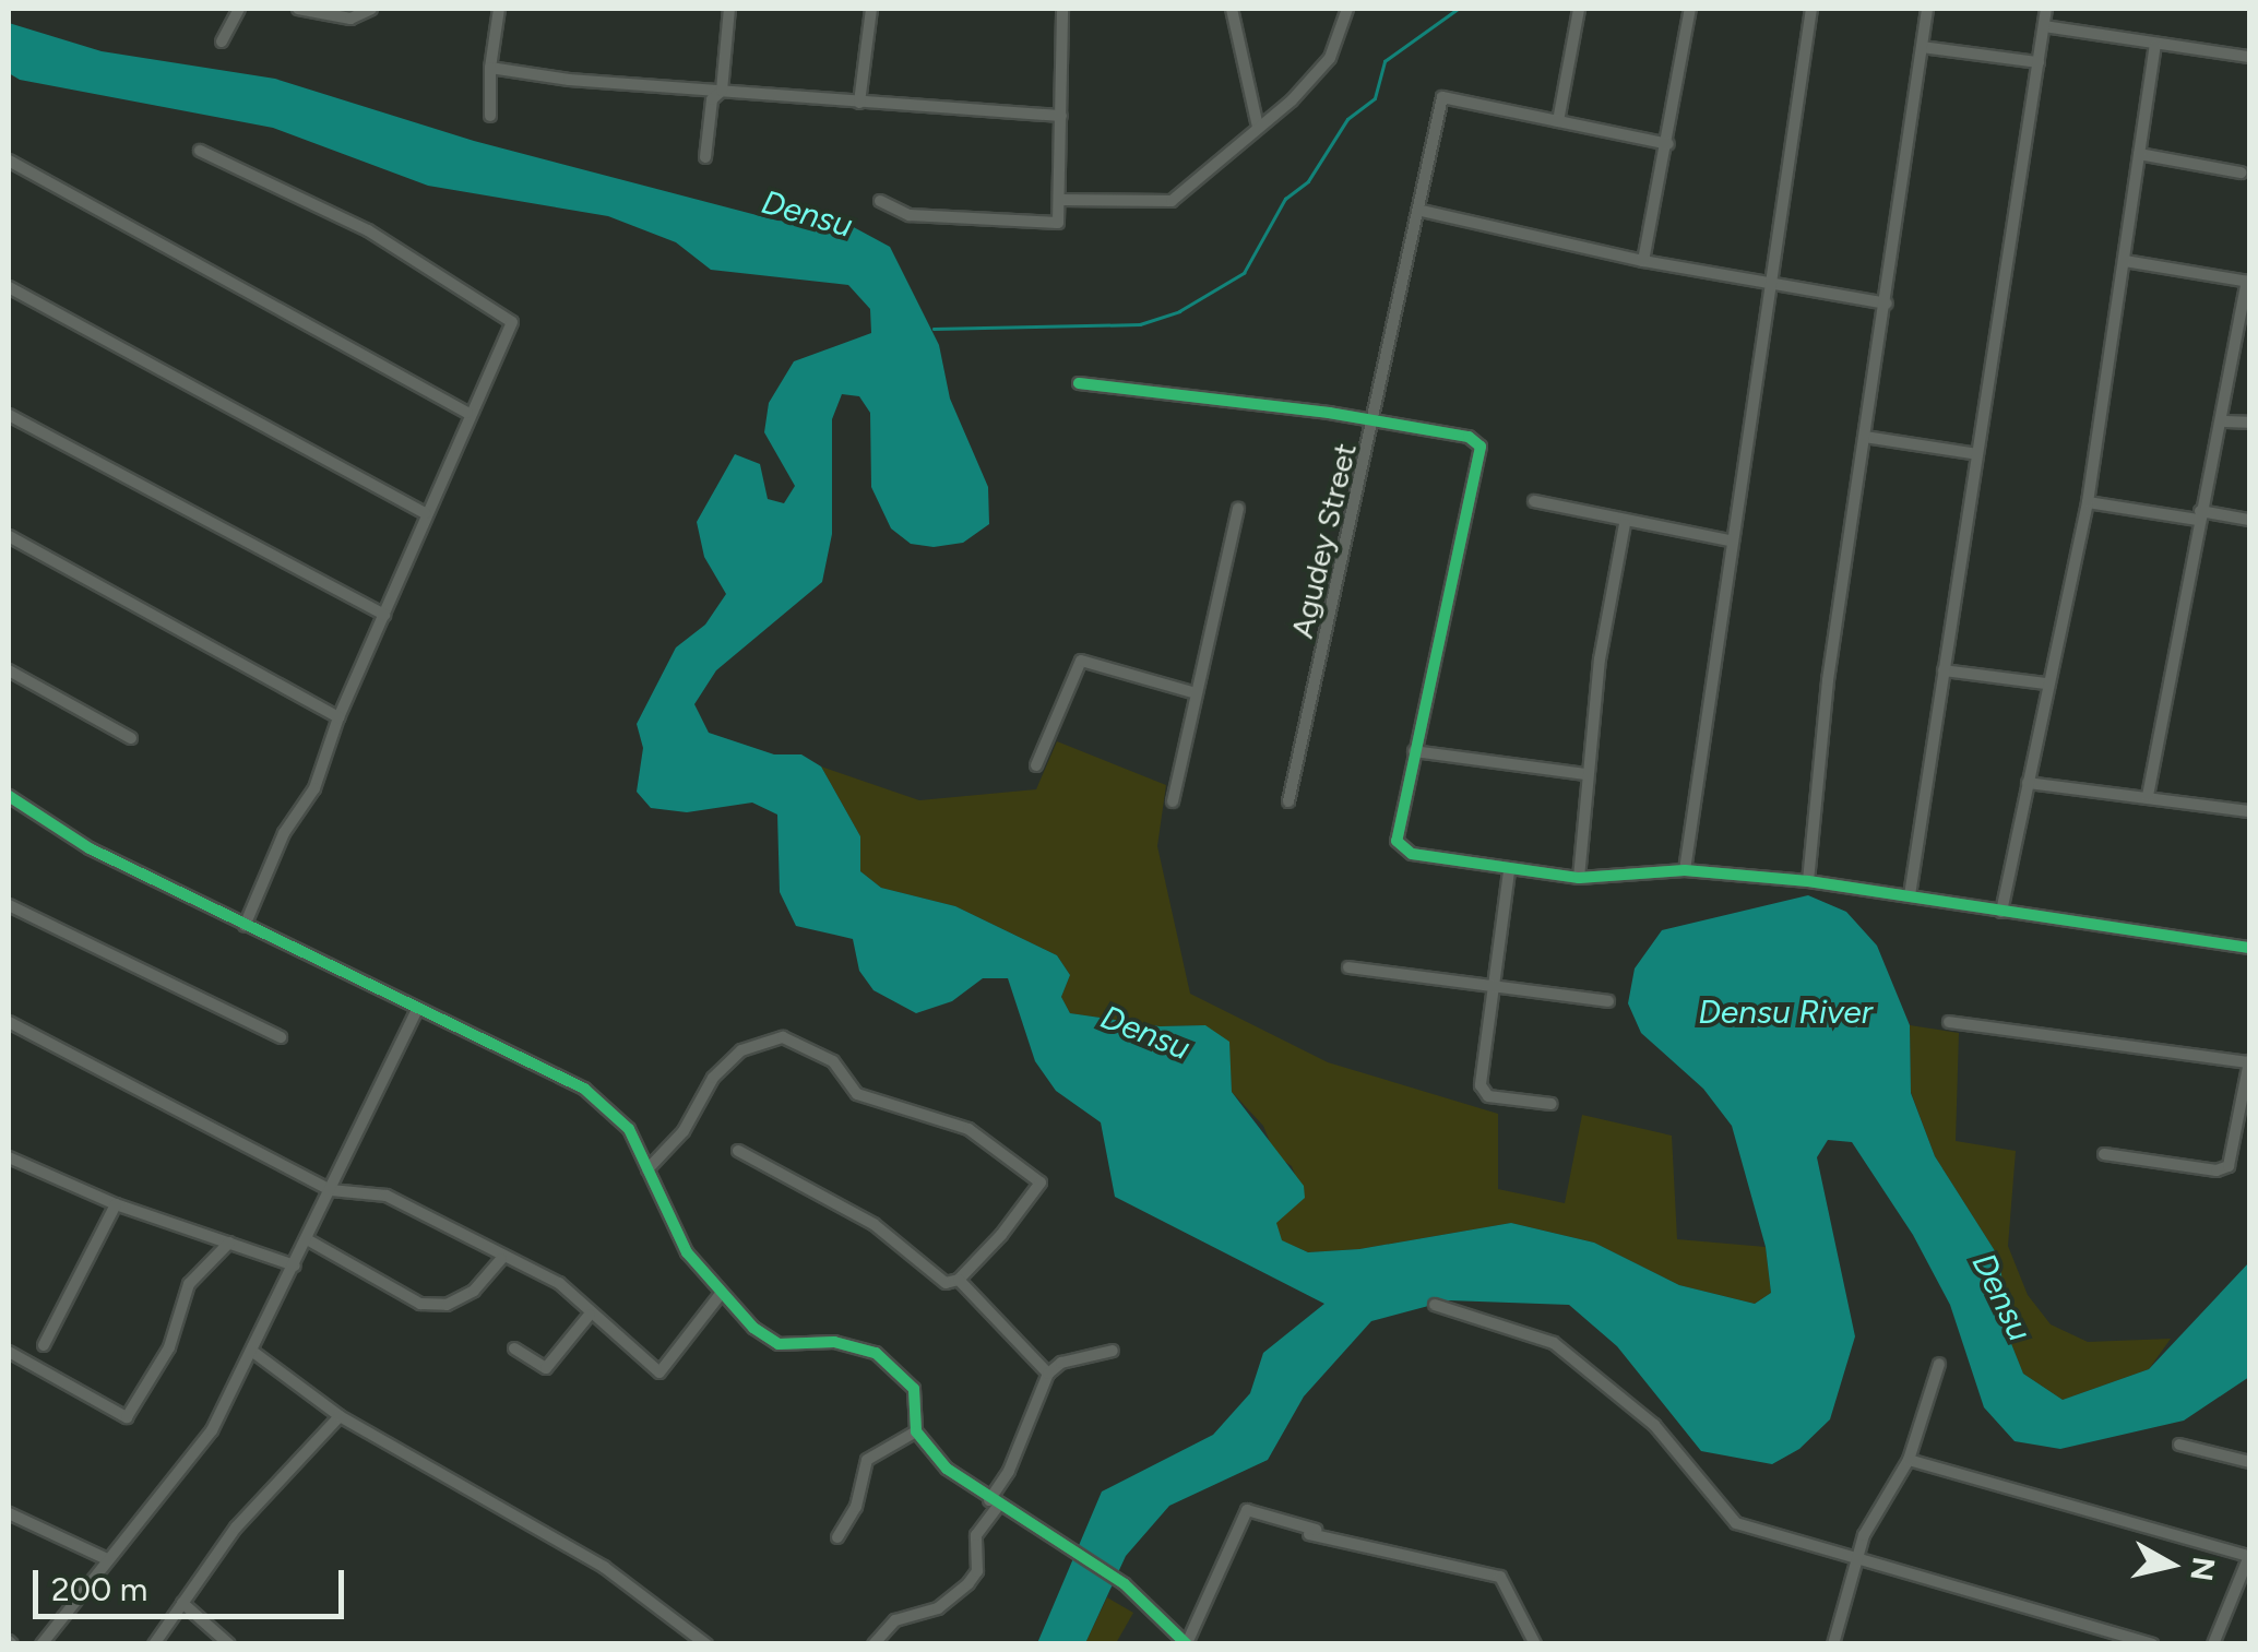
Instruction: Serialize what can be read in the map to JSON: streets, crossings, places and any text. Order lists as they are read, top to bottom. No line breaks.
{"streets":{"street":["Agudey Street"]},"water":["Densu","Densu River"],"scale_bar":"200 m","north":"right"}
